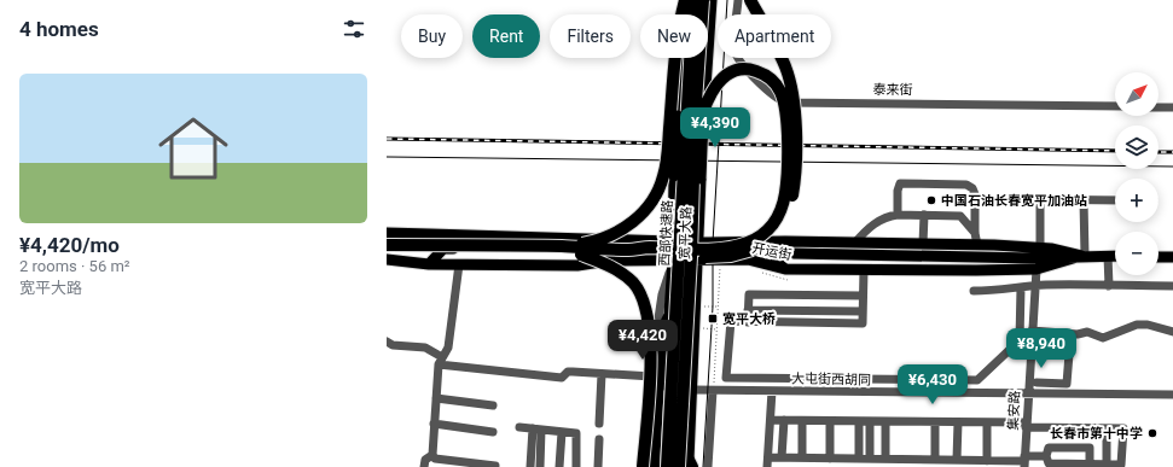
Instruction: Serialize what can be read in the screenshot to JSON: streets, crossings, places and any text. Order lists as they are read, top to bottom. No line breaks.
{"streets":{"highway":["西部快速路"],"main road":["宽平大路","开运街"],"street":["泰来街","大屯街西胡同","集安路"]},"crossings":[["宽平大路","开运街"],["宽平大路","大屯街西胡同"],["开运街","集安路"],["大屯街西胡同","集安路"]],"places":{"other":["中国石油长春宽平加油站","长春市第十中学"],"transit":["宽平大桥"]},"north":"top right","page":{"heading":"4 homes","chip":["Buy","Rent","Filters","New","Apartment"],"list":[{"name":"¥4,420/mo","note":"2 rooms · 56 m² · 宽平大路"}],"map_buttons":["+","−"],"price":["¥4,390","¥4,420","¥8,940","¥6,430"]}}
